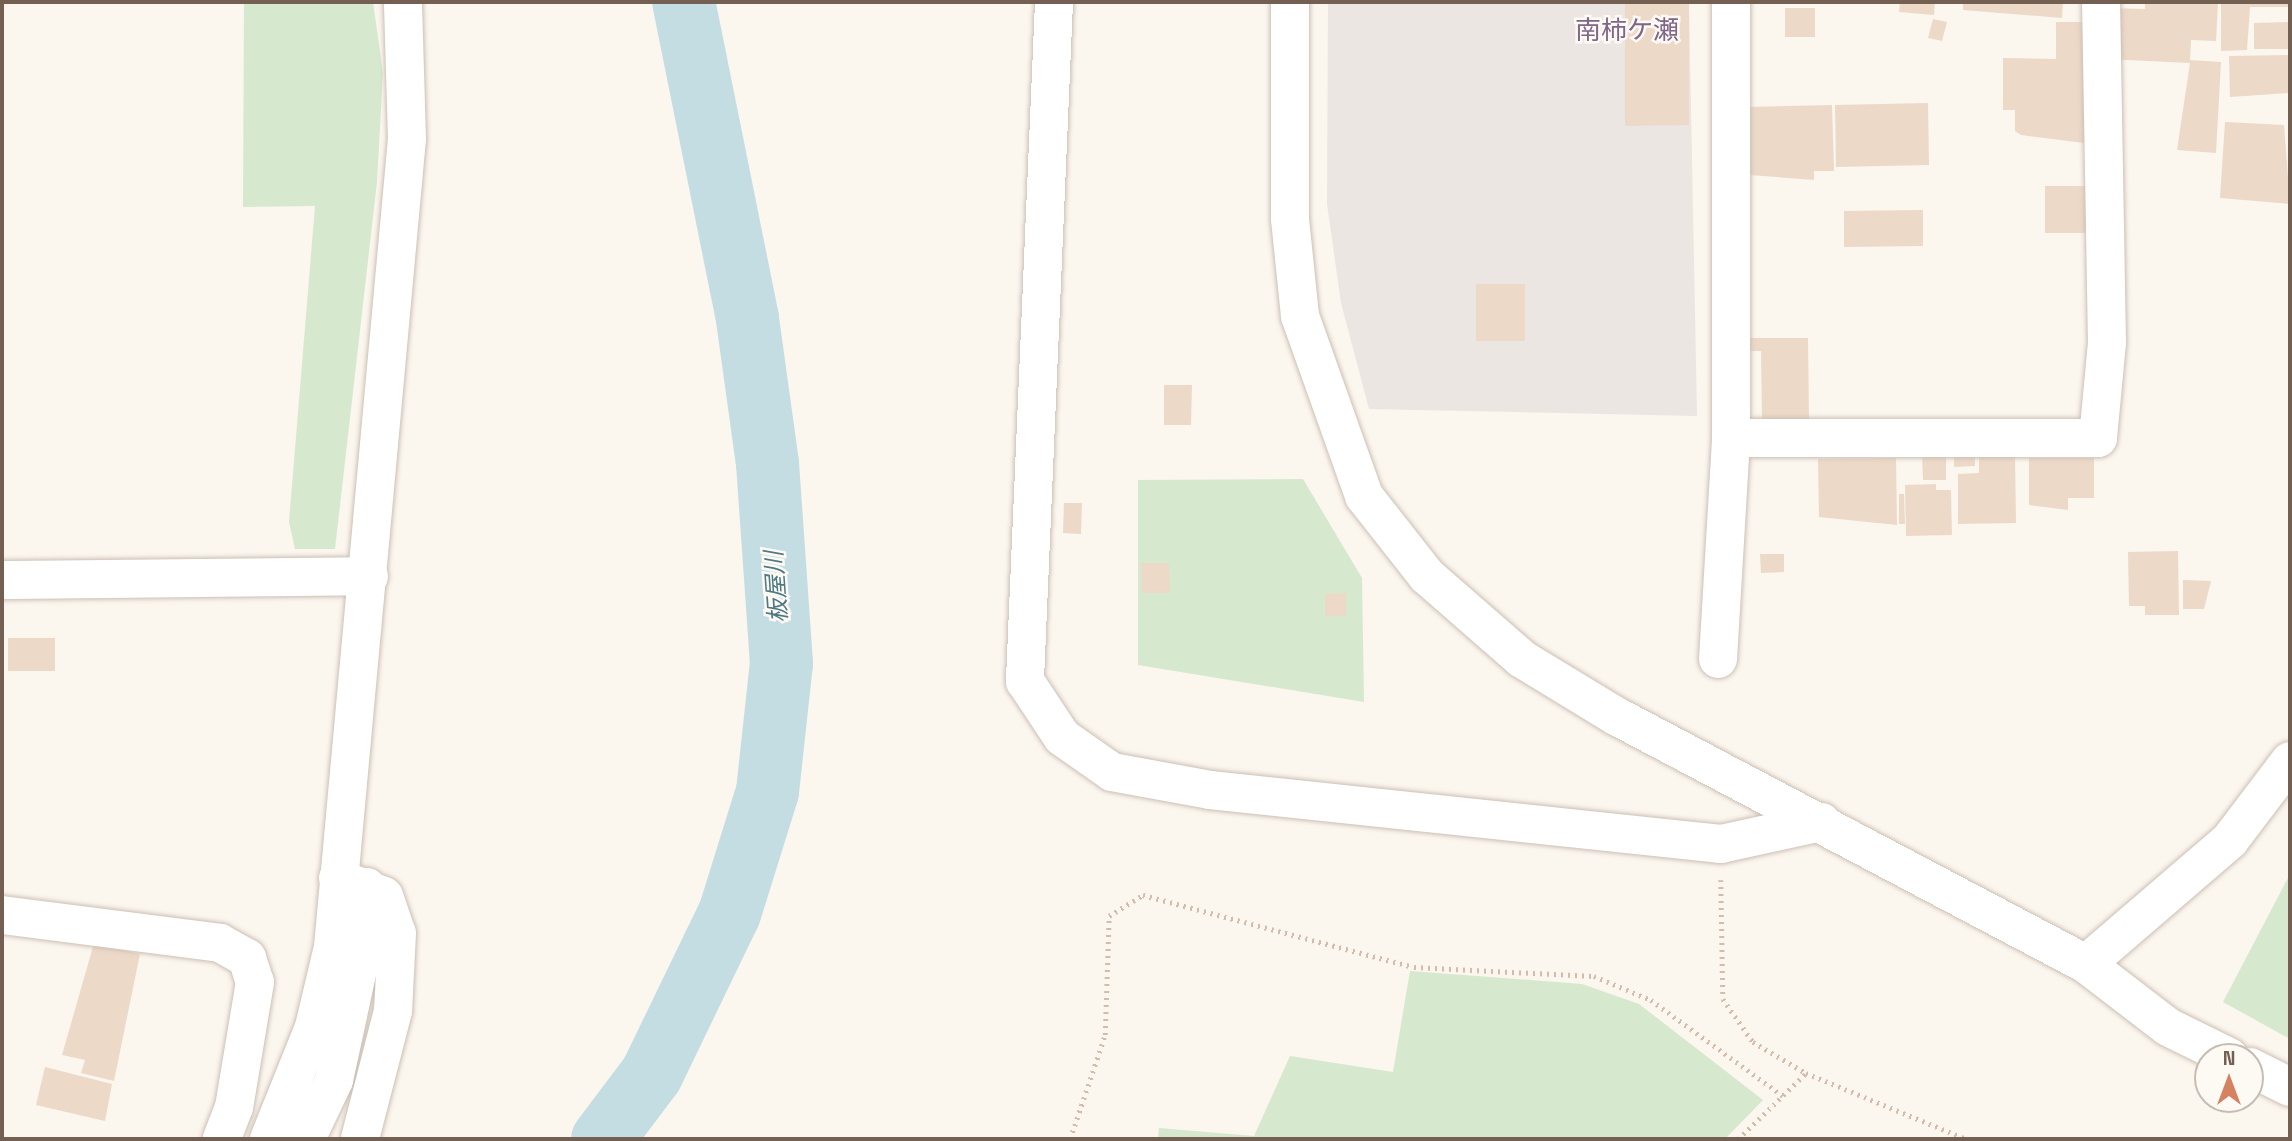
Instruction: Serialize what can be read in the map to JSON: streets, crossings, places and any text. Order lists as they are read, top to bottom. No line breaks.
{"districts":["南柿ケ瀬"],"water":["板屋川"],"north":"top"}
